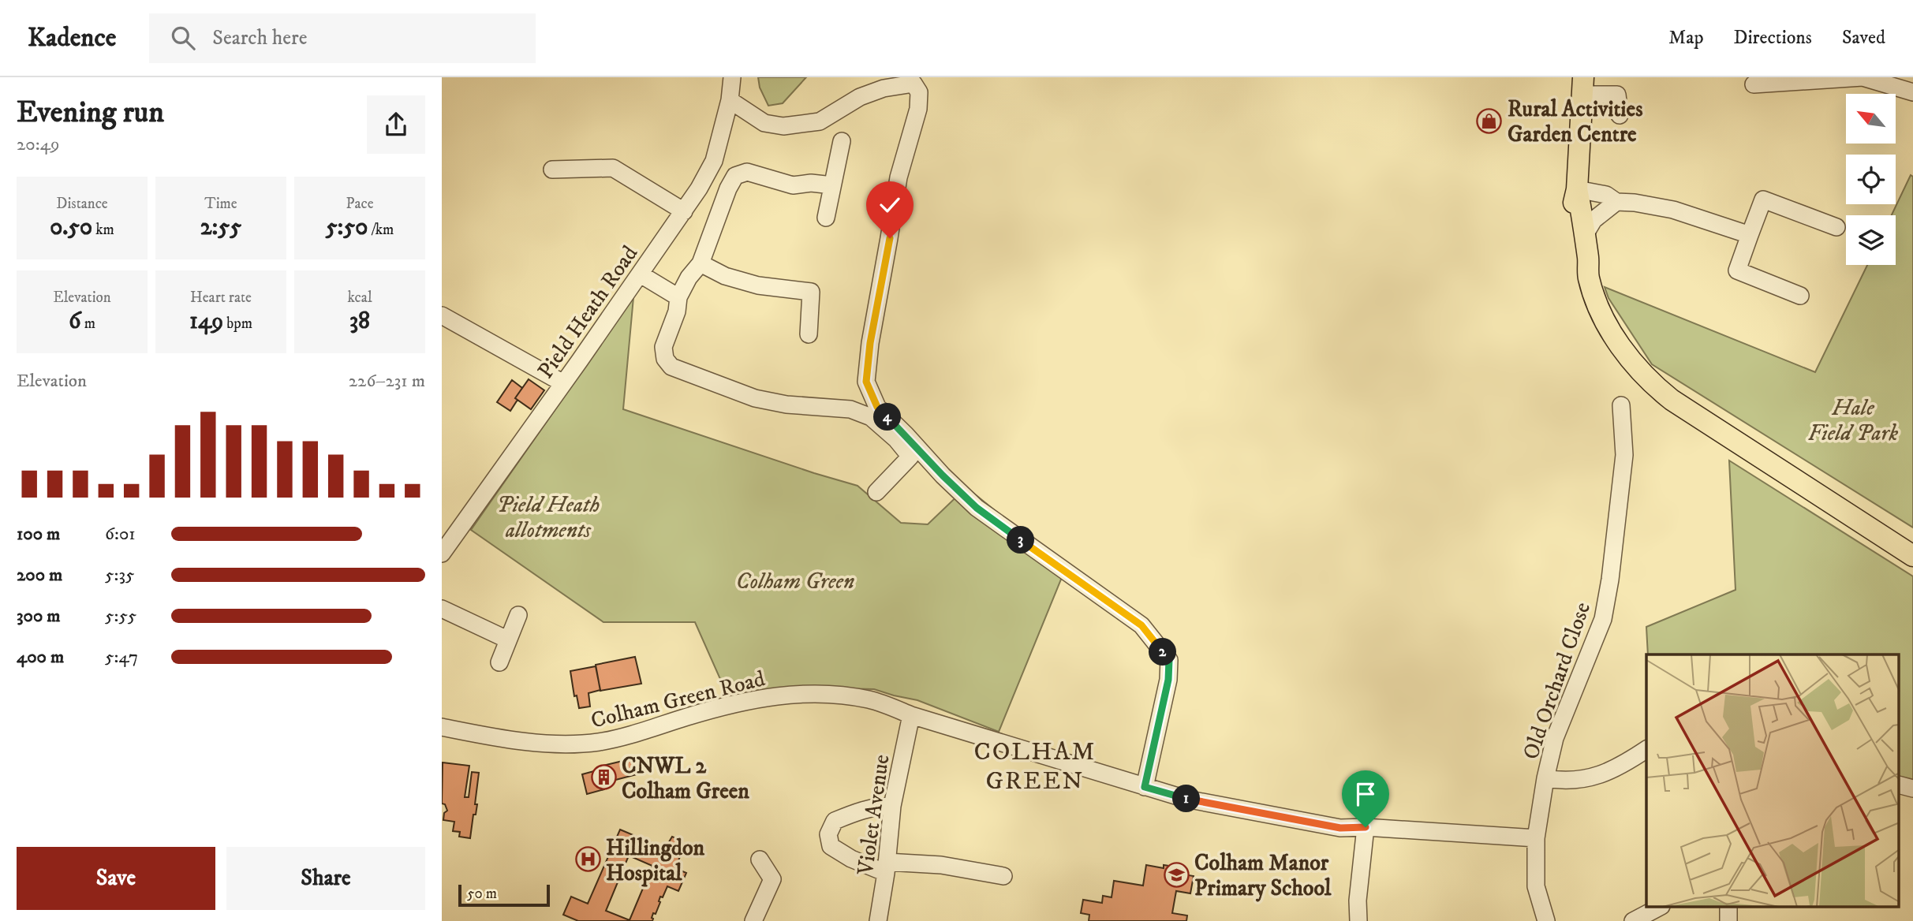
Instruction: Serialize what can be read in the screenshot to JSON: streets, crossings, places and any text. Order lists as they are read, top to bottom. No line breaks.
{"streets":{"street":["Pield Heath Road","Old Orchard Close","Colham Green Road","Violet Avenue"]},"crossings":[["Old Orchard Close","Colham Green Road"],["Colham Green Road","Violet Avenue"]],"districts":["COLHAM GREEN"],"parks":["Hale Field Park","Pield Heath allotments","Colham Green"],"places":{"shop":["Rural Activities Garden Centre"],"building":["CNWL 2 Colham Green"],"hospital":["Hillingdon Hospital"],"school or university":["Colham Manor Primary School"]},"scale_bar":"50 m","north":"top left","page":{"header":"Kadence","search":"Search here","nav":["Map","Directions","Saved"],"heading":["Evening run","20:49"],"stats":[["Distance","0.50 km"],["Time","2:55"],["Pace","5:50 /km"],["Elevation","6 m"],["Heart rate","149 bpm"],["kcal","38"]],"chart":["Elevation","226–231 m"],"pins":["4","3","2","1"],"list":[{"name":"100 m","note":"6:01"},{"name":"200 m","note":"5:35"},{"name":"300 m","note":"5:55"},{"name":"400 m","note":"5:47"}],"buttons":["Save","Share"],"scale":"50 m"}}
